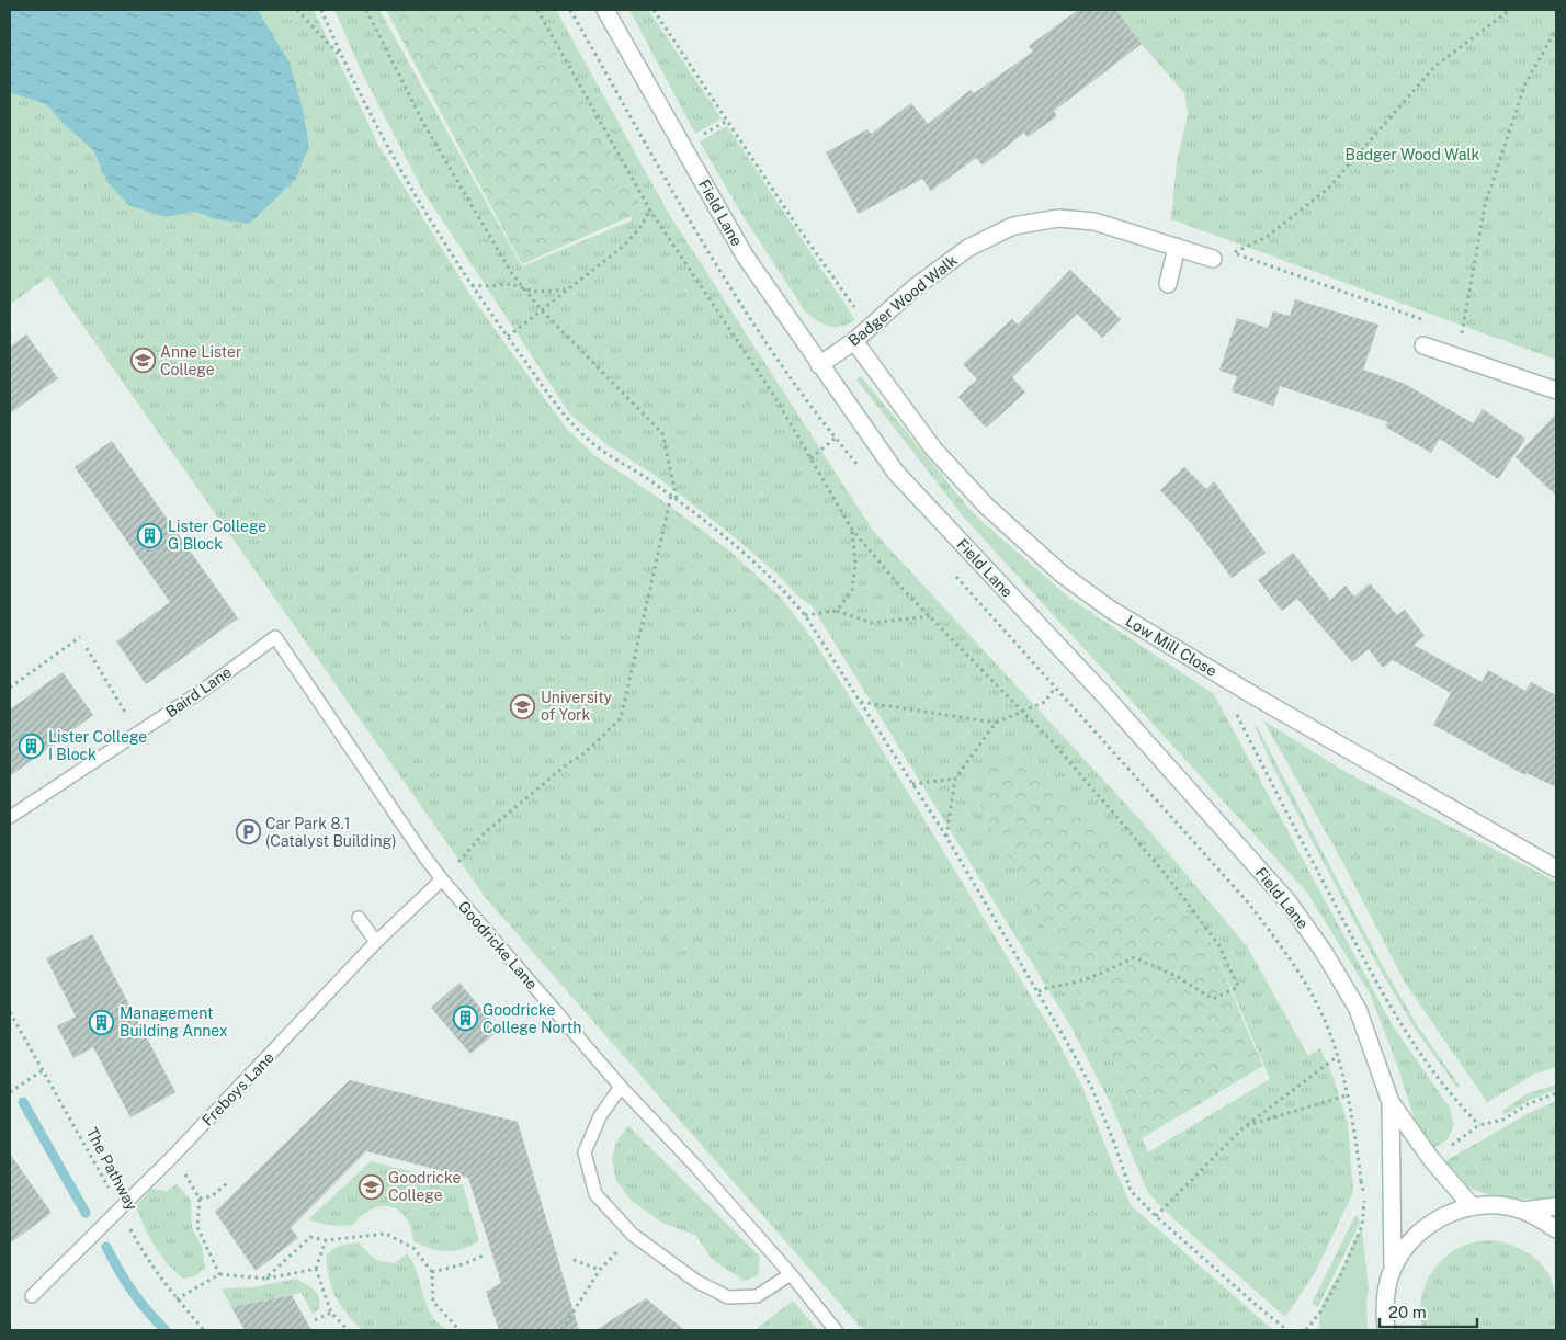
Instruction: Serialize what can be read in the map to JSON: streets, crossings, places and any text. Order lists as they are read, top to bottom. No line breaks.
{"streets":{"street":["Field Lane","Badger Wood Walk","Low Mill Close"],"lane":["Baird Lane","Goodricke Lane","Freboys Lane"],"path":["The Pathway"]},"crossings":[["Field Lane","Badger Wood Walk"],["Badger Wood Walk","Low Mill Close"],["Baird Lane","Goodricke Lane"],["Goodricke Lane","Freboys Lane"],["Freboys Lane","The Pathway"]],"parks":["Badger Wood Walk"],"places":{"school or university":["Anne Lister College","University of York","Goodricke College"],"building":["Lister College G Block","Lister College I Block","Goodricke College North","Management Building Annex"],"parking":["Car Park 8.1 (Catalyst Building)"]},"scale_bar":"20 m"}
